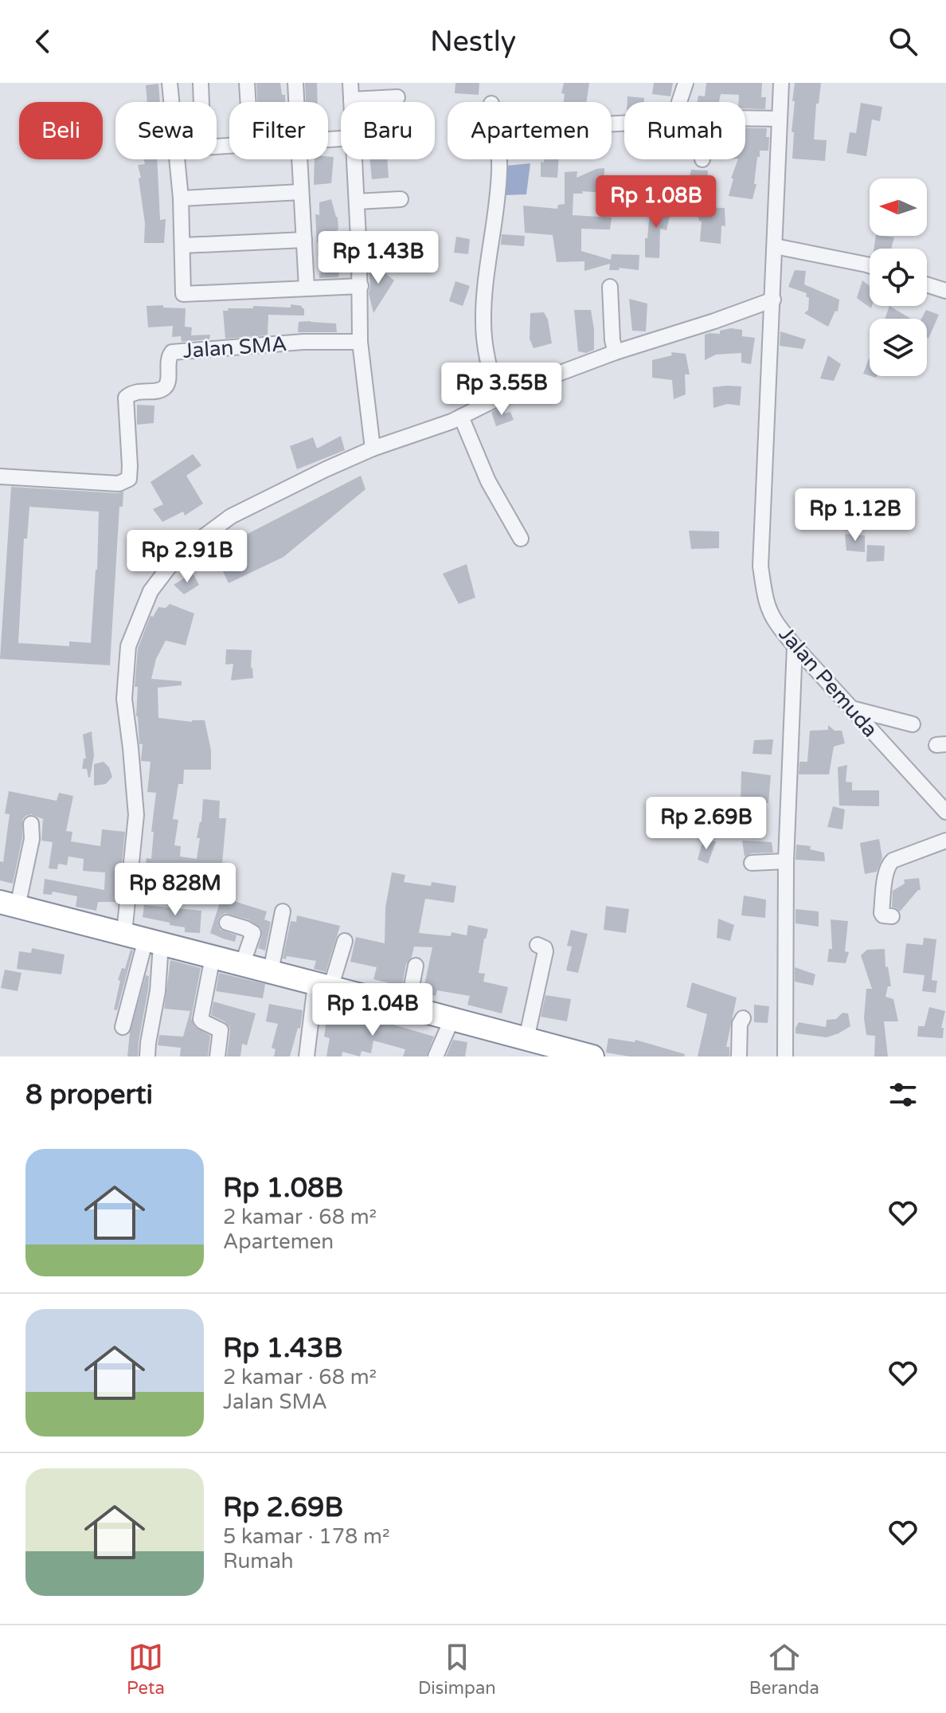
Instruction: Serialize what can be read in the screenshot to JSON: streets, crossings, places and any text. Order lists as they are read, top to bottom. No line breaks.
{"streets":{"street":["Jalan SMA","Jalan Pemuda"]},"north":"left","page":{"header":"Nestly","chip":["Beli","Sewa","Filter","Baru","Apartemen","Rumah"],"price":["Rp 1.08B","Rp 1.43B","Rp 3.55B","Rp 1.12B","Rp 2.91B","Rp 2.69B","Rp 828M","Rp 1.04B"],"heading":"8 properti","list":[{"name":"Rp 1.08B","note":"2 kamar · 68 m² · Apartemen"},{"name":"Rp 1.43B","note":"2 kamar · 68 m² · Jalan SMA"},{"name":"Rp 2.69B","note":"5 kamar · 178 m² · Rumah"}],"tabs":["Peta","Disimpan","Beranda"]}}
